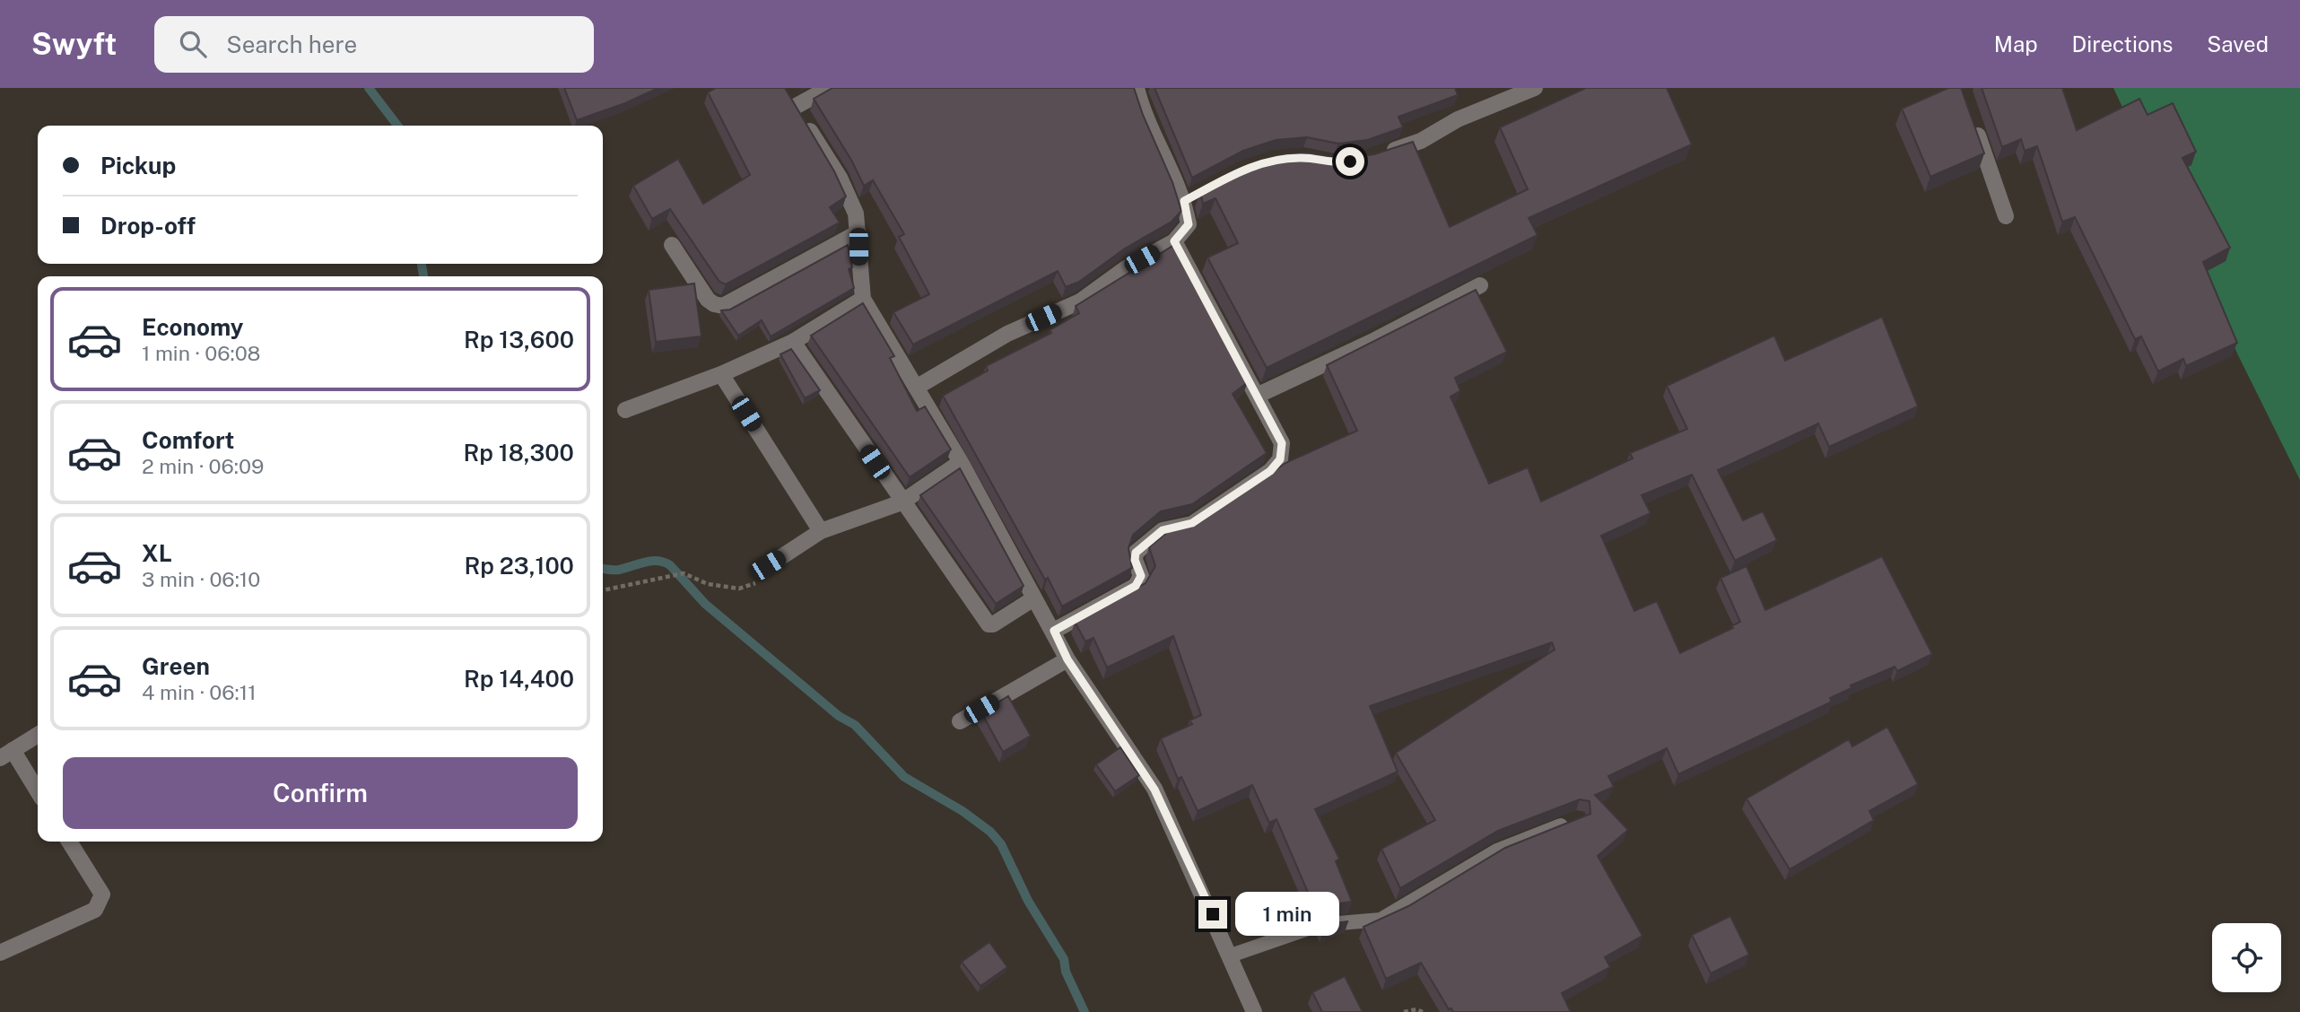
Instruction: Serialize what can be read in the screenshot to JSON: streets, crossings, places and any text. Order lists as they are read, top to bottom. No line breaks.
{"page":{"header":"Swyft","search":"Search here","nav":["Map","Directions","Saved"],"banner":["Pickup","Drop-off"],"list":[{"name":"Economy","note":"1 min · 06:08","value":"Rp 13,600"},{"name":"Comfort","note":"2 min · 06:09","value":"Rp 18,300"},{"name":"XL","note":"3 min · 06:10","value":"Rp 23,100"},{"name":"Green","note":"4 min · 06:11","value":"Rp 14,400"}],"buttons":"Confirm","bubble":"1 min"}}
